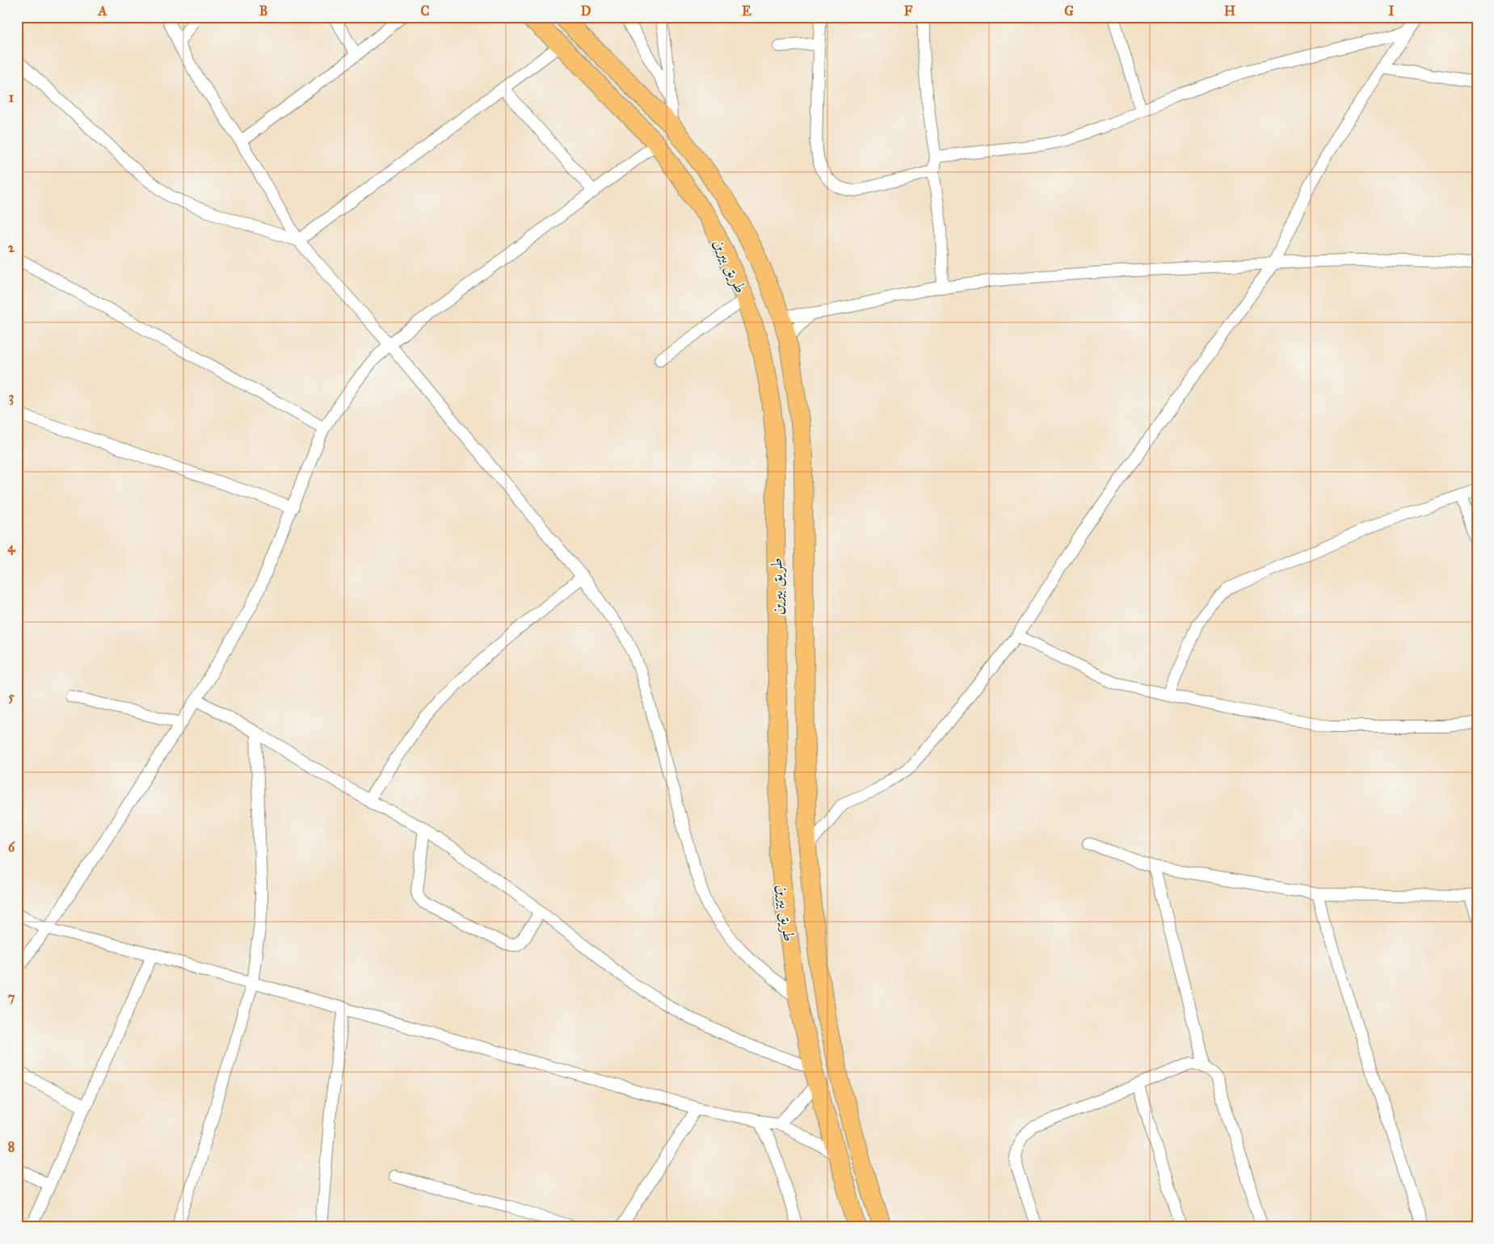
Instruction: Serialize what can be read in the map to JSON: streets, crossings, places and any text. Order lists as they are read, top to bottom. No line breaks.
{"streets":{"main road":["طريق بيرين"]},"grid":{"columns":["A","B","C","D","E","F","G","H","I"],"rows":["1","2","3","4","5","6","7","8"]}}
